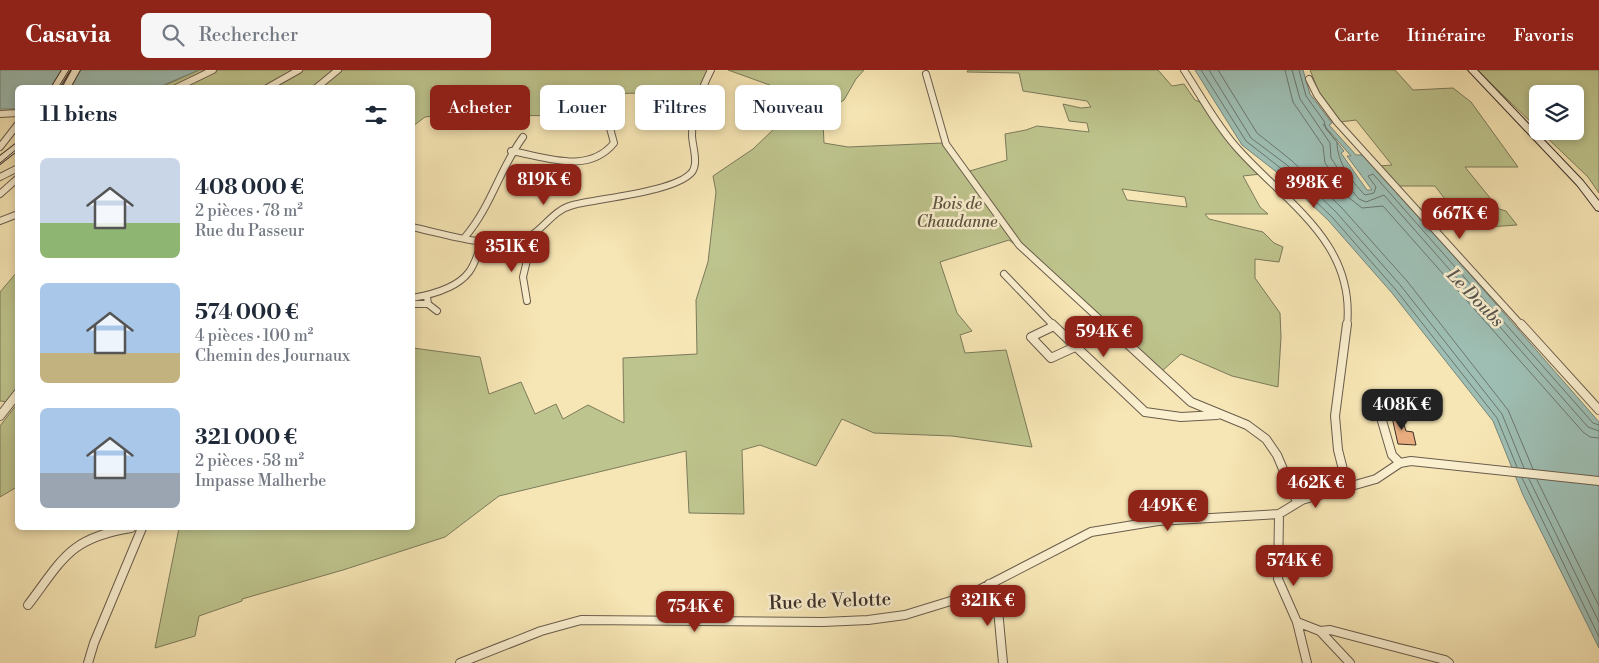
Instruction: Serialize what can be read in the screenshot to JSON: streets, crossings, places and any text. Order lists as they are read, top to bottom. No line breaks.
{"streets":{"street":["Rue de Velotte"]},"water":["Le Doubs"],"parks":["Bois de Chaudanne"],"page":{"header":"Casavia","search":"Rechercher","nav":["Carte","Itinéraire","Favoris"],"chip":["Acheter","Louer","Filtres","Nouveau"],"heading":"11 biens","list":[{"name":"408 000 €","note":"2 pièces · 78 m² · Rue du Passeur"},{"name":"574 000 €","note":"4 pièces · 100 m² · Chemin des Journaux"},{"name":"321 000 €","note":"2 pièces · 58 m² · Impasse Malherbe"}],"price":["819K €","398K €","667K €","351K €","594K €","408K €","462K €","449K €","574K €","321K €","754K €"]}}
